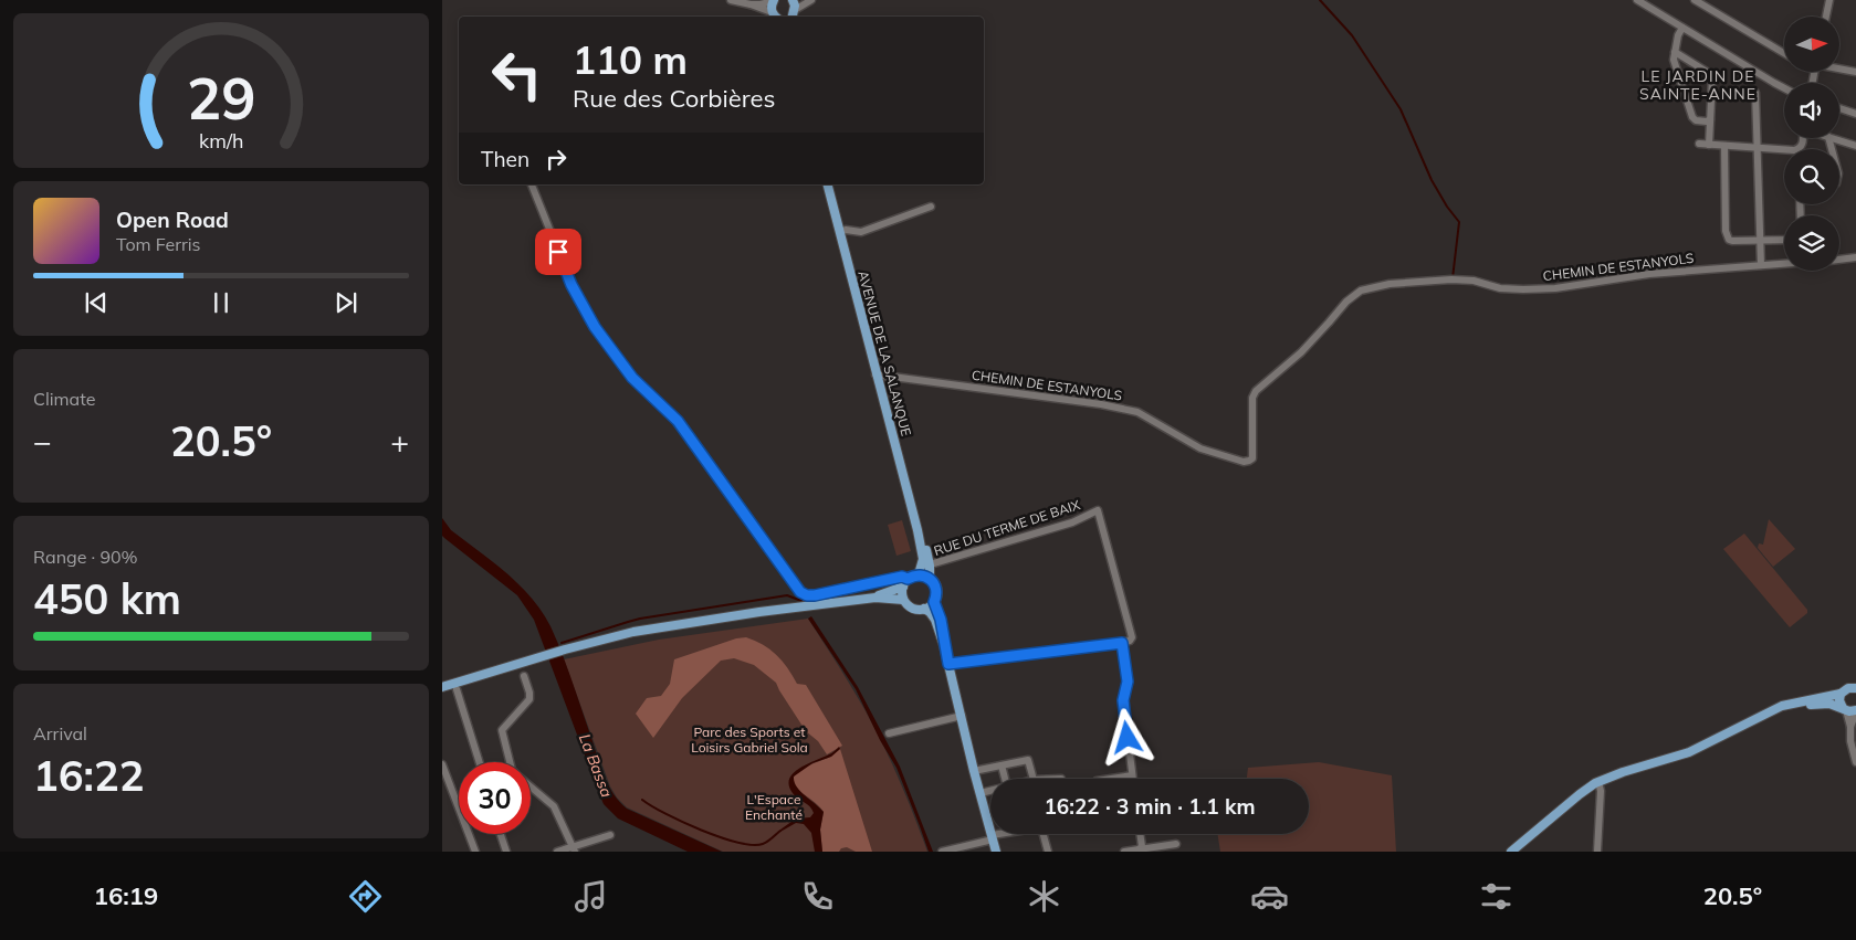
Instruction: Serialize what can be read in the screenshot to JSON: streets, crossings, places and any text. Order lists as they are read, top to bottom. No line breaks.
{"streets":{"main road":["AVENUE DE LA SALANQUE"],"street":["CHEMIN DE ESTANYOLS","RUE DU TERME DE BAIX"]},"crossings":[["CHEMIN DE ESTANYOLS","AVENUE DE LA SALANQUE"],["AVENUE DE LA SALANQUE","RUE DU TERME DE BAIX"]],"districts":["LE JARDIN DE SAINTE-ANNE"],"water":["La Bassa"],"parks":["Parc des Sports et Loisirs Gabriel Sola","L'Espace Enchanté"],"north":"right","page":{"turn":["110 m","Rue des Corbières"],"then":"Then","song":["Open Road","Tom Ferris"],"tile":["Climate",["Range · 90%","450 km"],["Arrival","16:22"]],"heat":["−","20.5°","+"],"limit":"30","trip":"16:22 · 3 min · 1.1 km","tabs":["16:19","20.5°"],"gauge":["29","km/h"]}}
